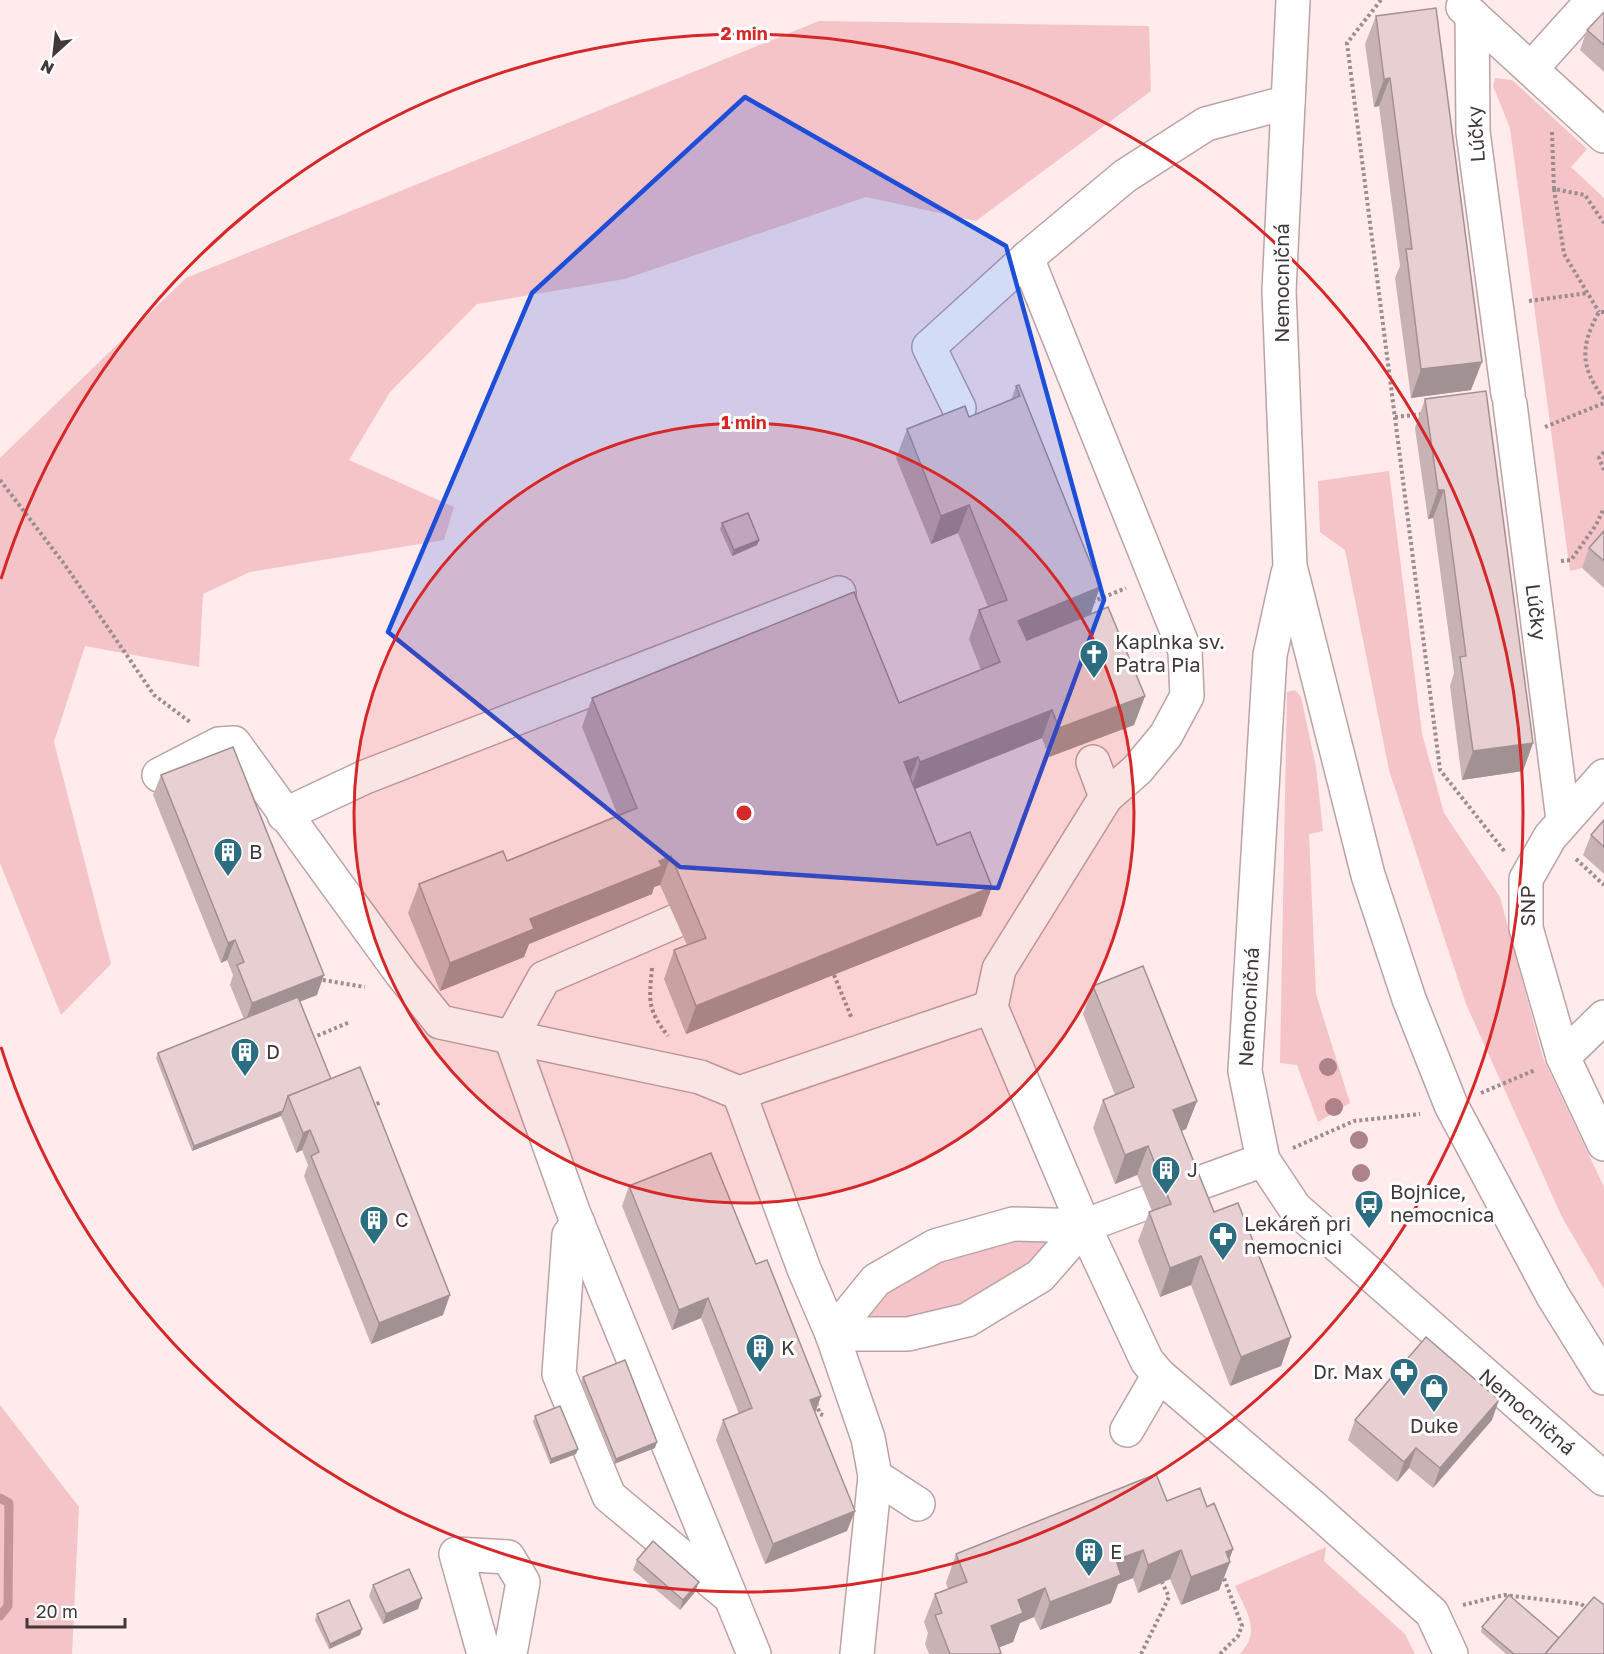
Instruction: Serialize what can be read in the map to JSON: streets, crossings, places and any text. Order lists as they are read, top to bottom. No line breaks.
{"streets":{"street":["Lúčky","Nemocničná","SNP"]},"crossings":[["Lúčky","SNP"]],"places":{"church":["Kaplnka sv. Patra Pia"],"building":["B","D","J","C","K","E"],"bus stop":["Bojnice, nemocnica"],"pharmacy":["Lekáreň pri nemocnici","Dr. Max"],"shop":["Duke"]},"scale_bar":"20 m","north":"bottom left","rings":["2 min","1 min"]}
